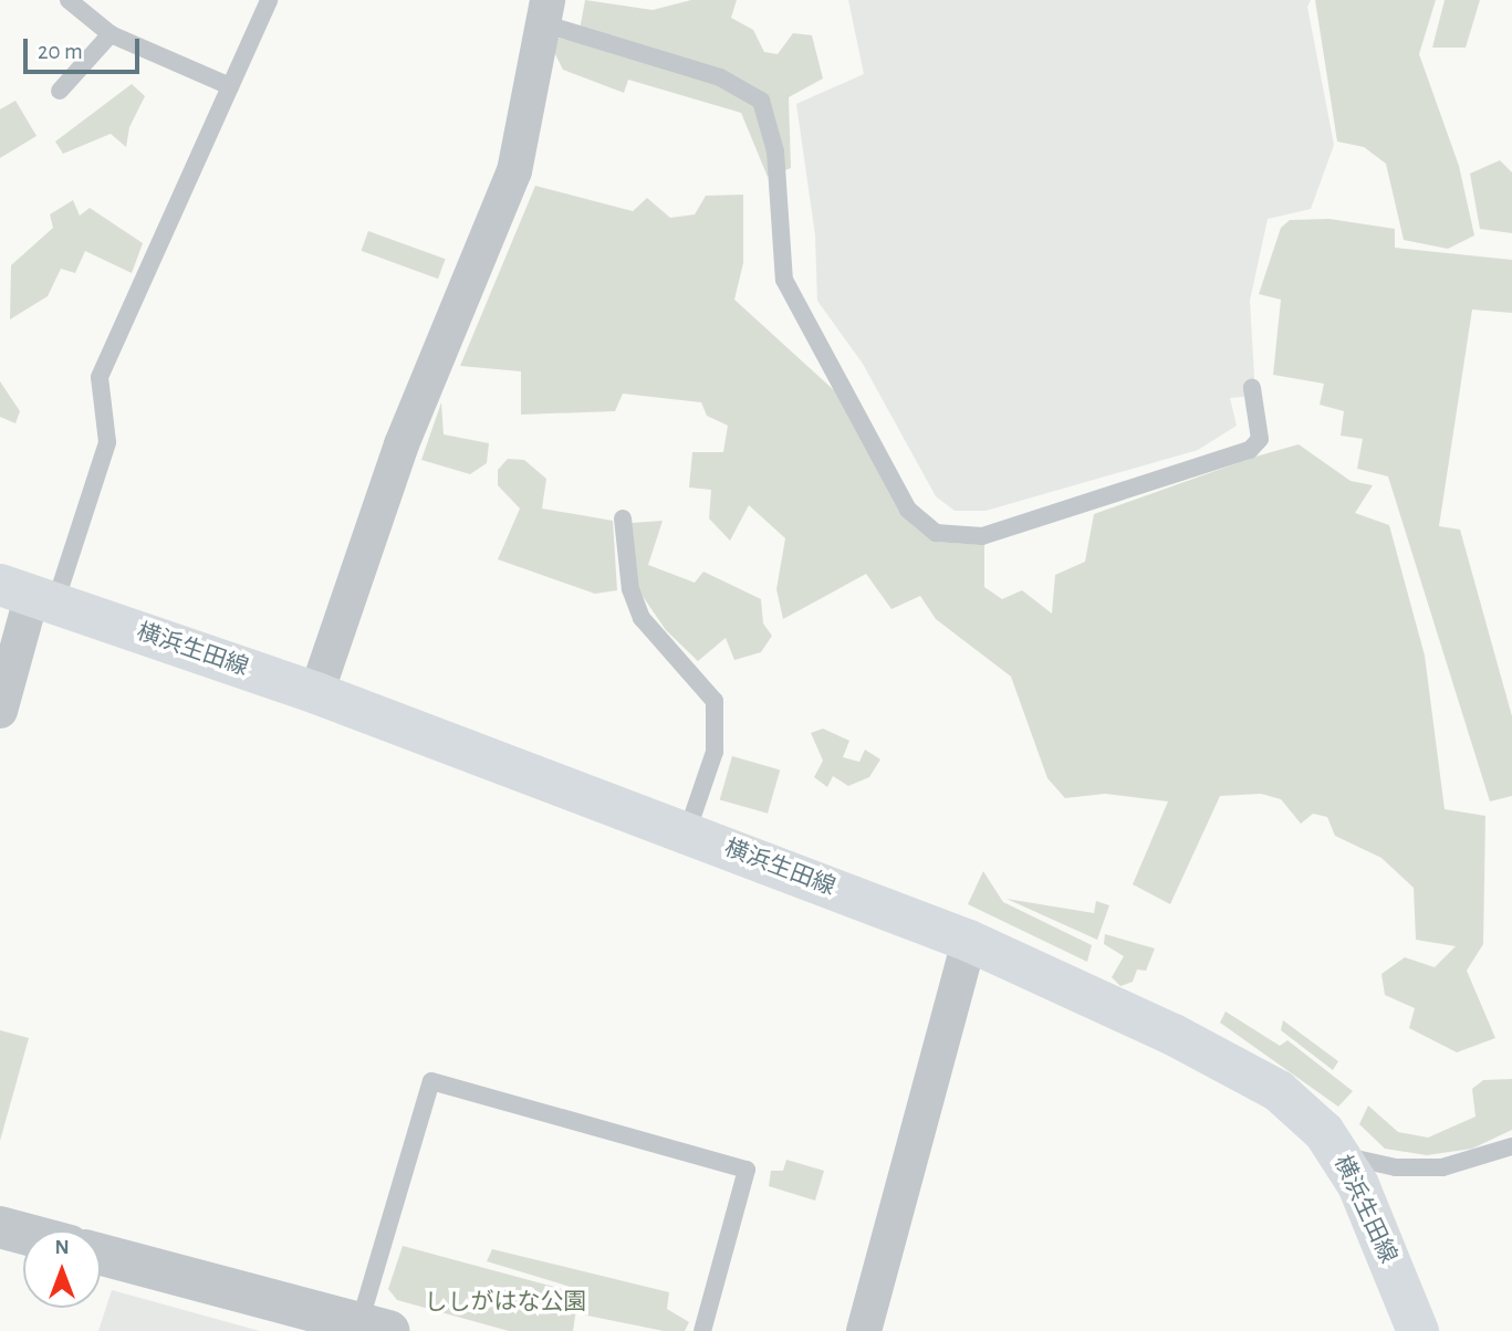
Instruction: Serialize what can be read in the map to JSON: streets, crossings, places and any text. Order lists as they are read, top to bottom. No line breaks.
{"streets":{"main road":["横浜生田線"]},"parks":["ししがはな公園"],"scale_bar":"20 m","north":"top"}
